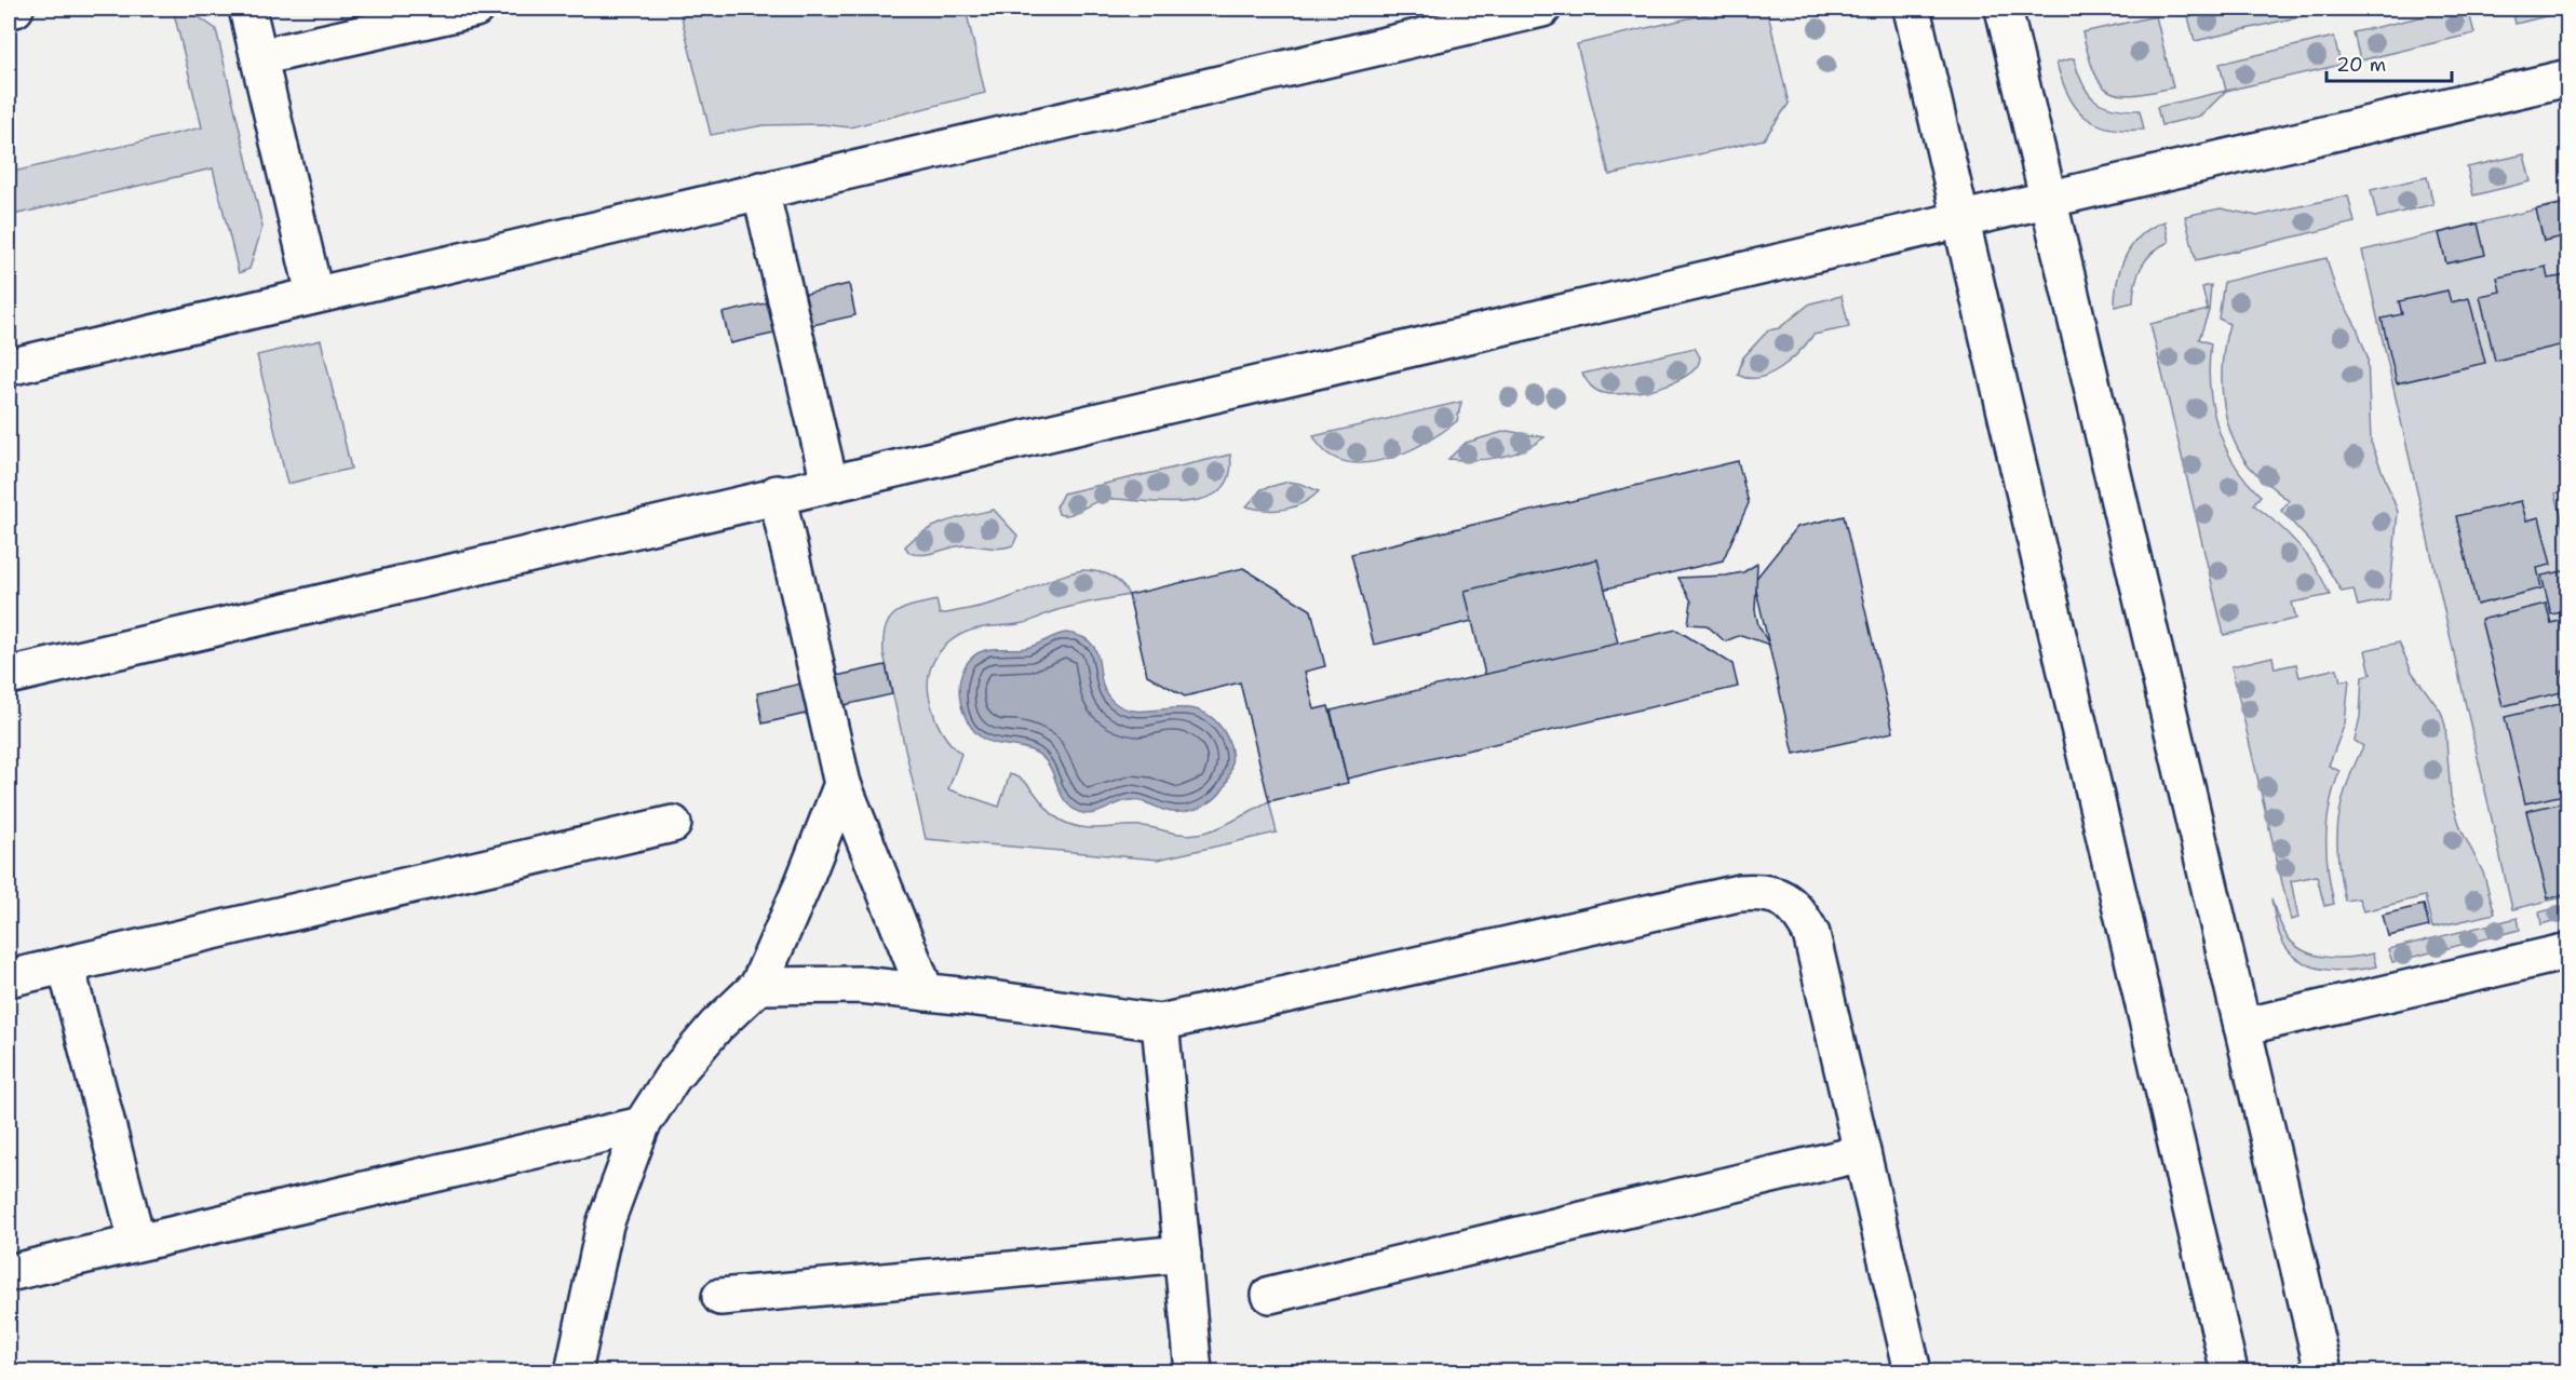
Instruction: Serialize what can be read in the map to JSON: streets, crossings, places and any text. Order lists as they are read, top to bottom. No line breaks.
{"scale_bar":"20 m"}
